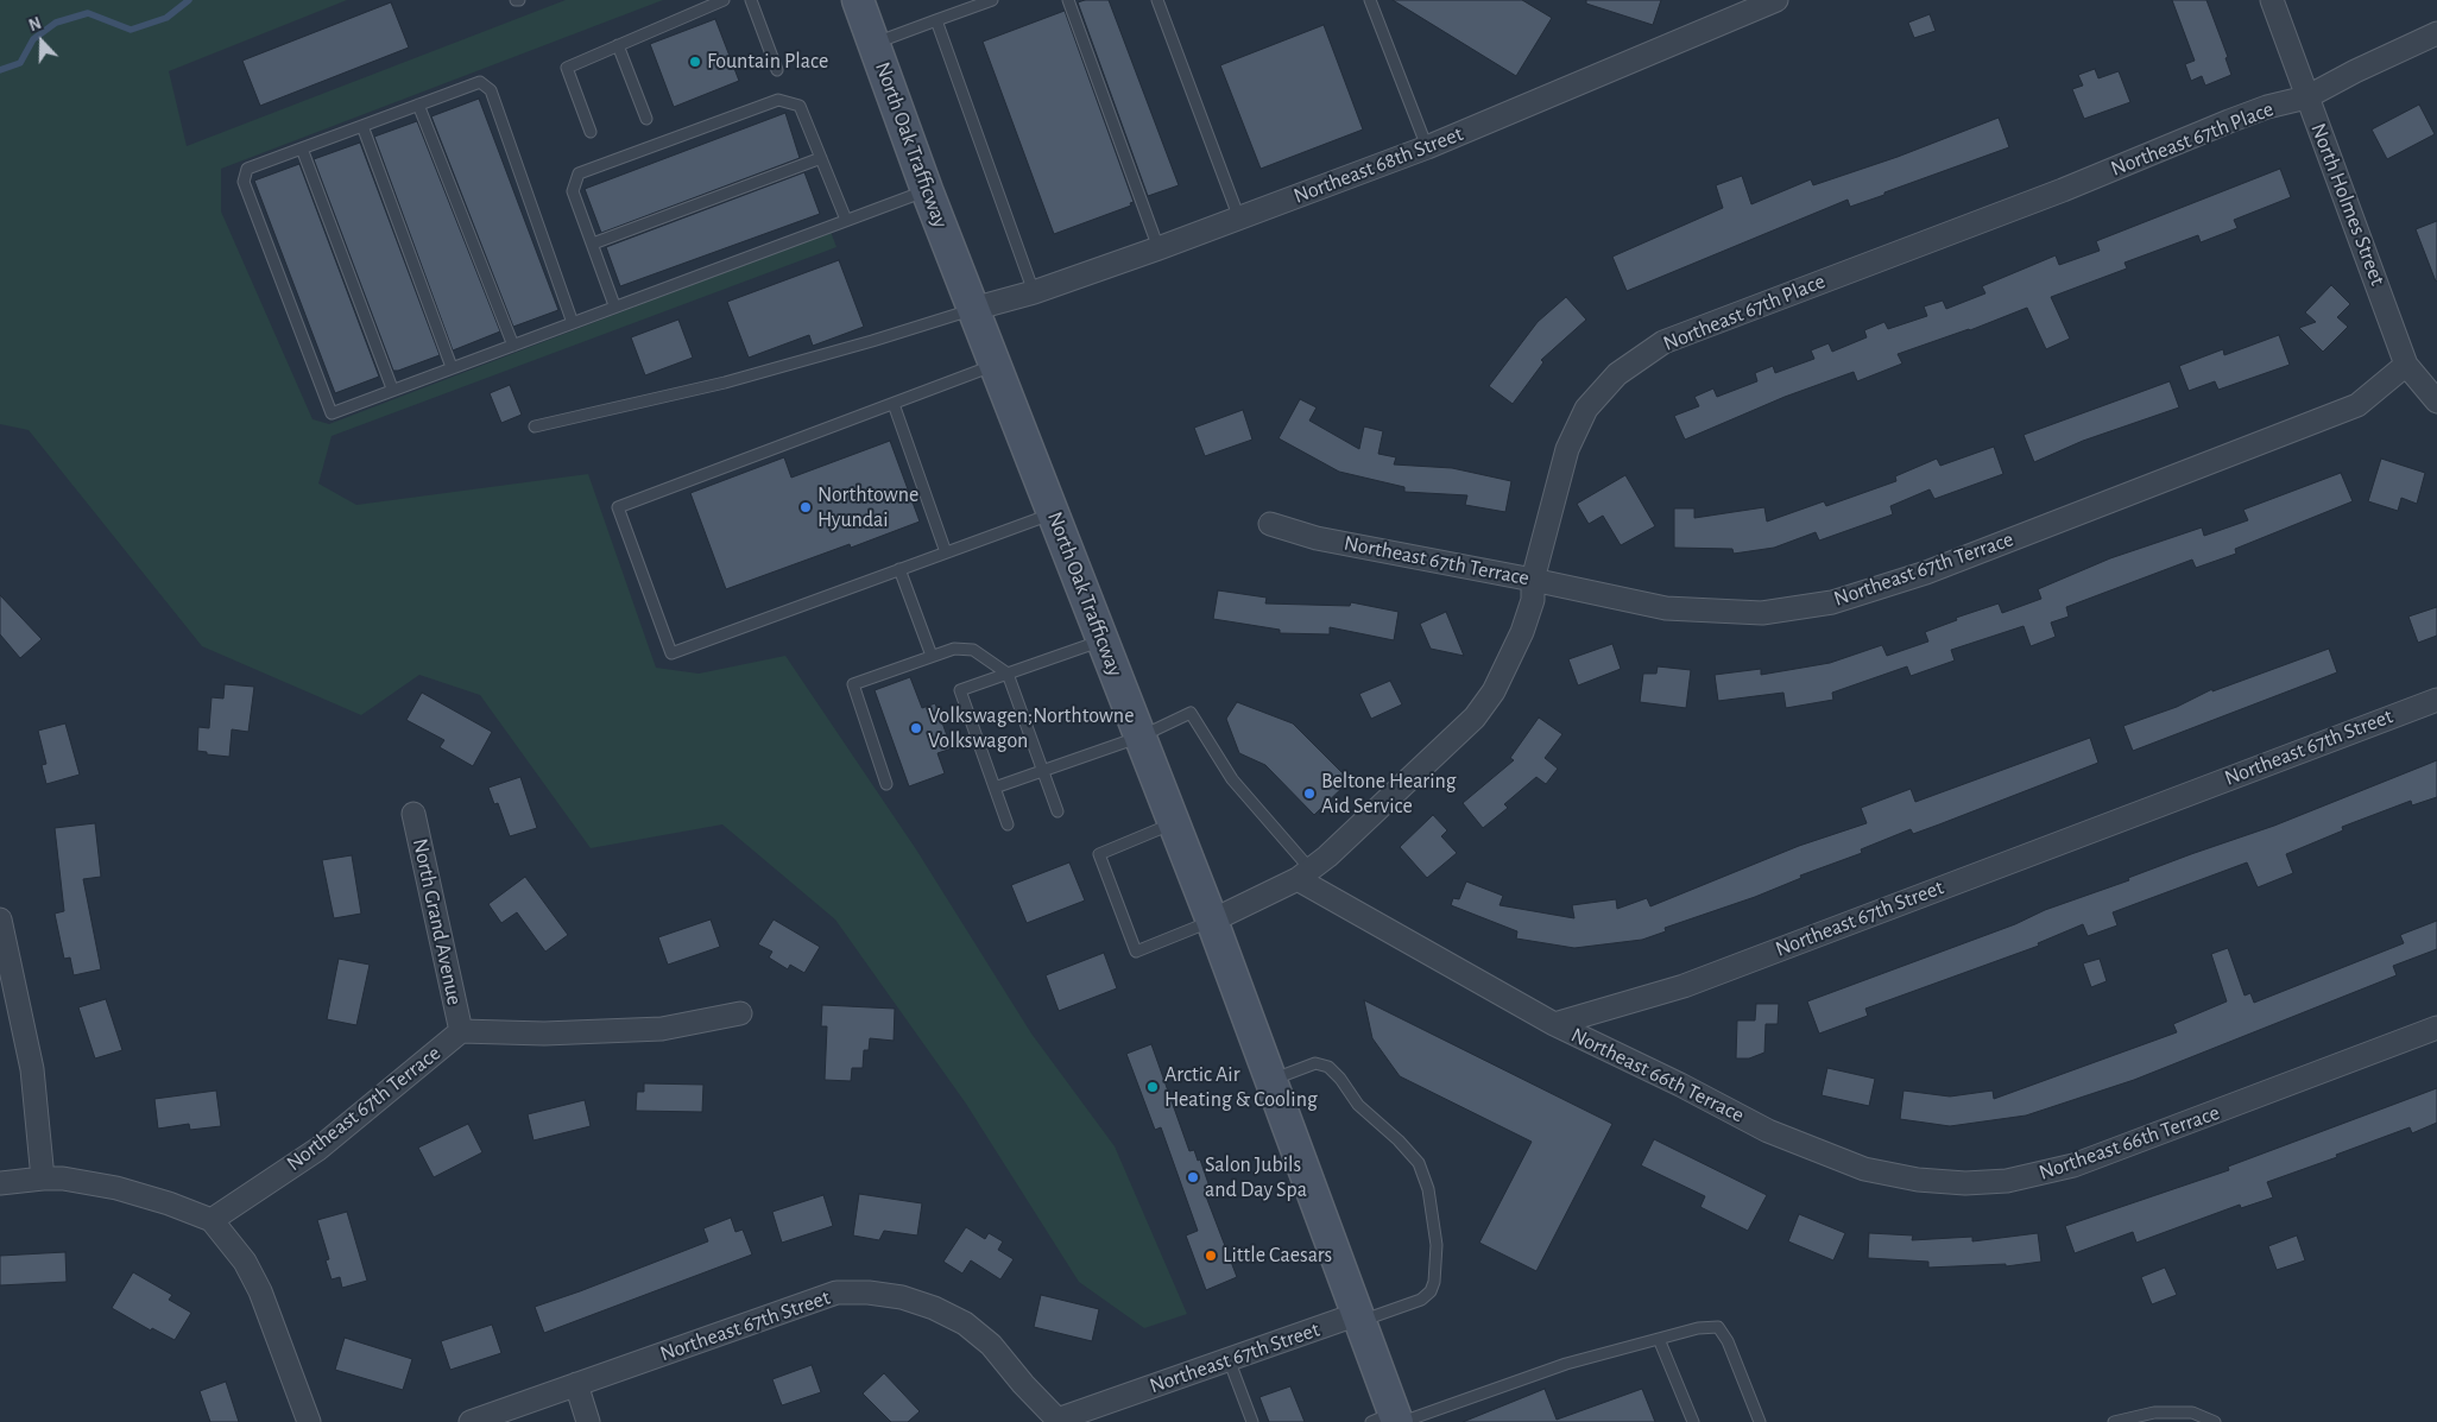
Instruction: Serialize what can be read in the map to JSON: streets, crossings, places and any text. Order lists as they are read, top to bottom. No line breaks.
{"streets":{"main road":["North Oak Trafficway"],"street":["Northeast 67th Place","Northeast 68th Street","North Holmes Street","Northeast 67th Terrace","Northeast 67th Street","North Grand Avenue","Northeast 66th Terrace"]},"crossings":[["Northeast 67th Place","North Oak Trafficway"],["Northeast 67th Place","North Holmes Street"],["Northeast 67th Place","Northeast 67th Terrace"],["North Oak Trafficway","Northeast 68th Street"],["North Oak Trafficway","Northeast 67th Street"],["North Holmes Street","Northeast 67th Terrace"],["Northeast 67th Terrace","North Grand Avenue"],["Northeast 67th Street","Northeast 66th Terrace"]],"places":["Fountain Place","Northtowne Hyundai","Volkswagen;Northtowne Volkswagon","Beltone Hearing Aid Service","Arctic Air Heating & Cooling","Salon Jubils and Day Spa","Little Caesars"],"north":"top"}
